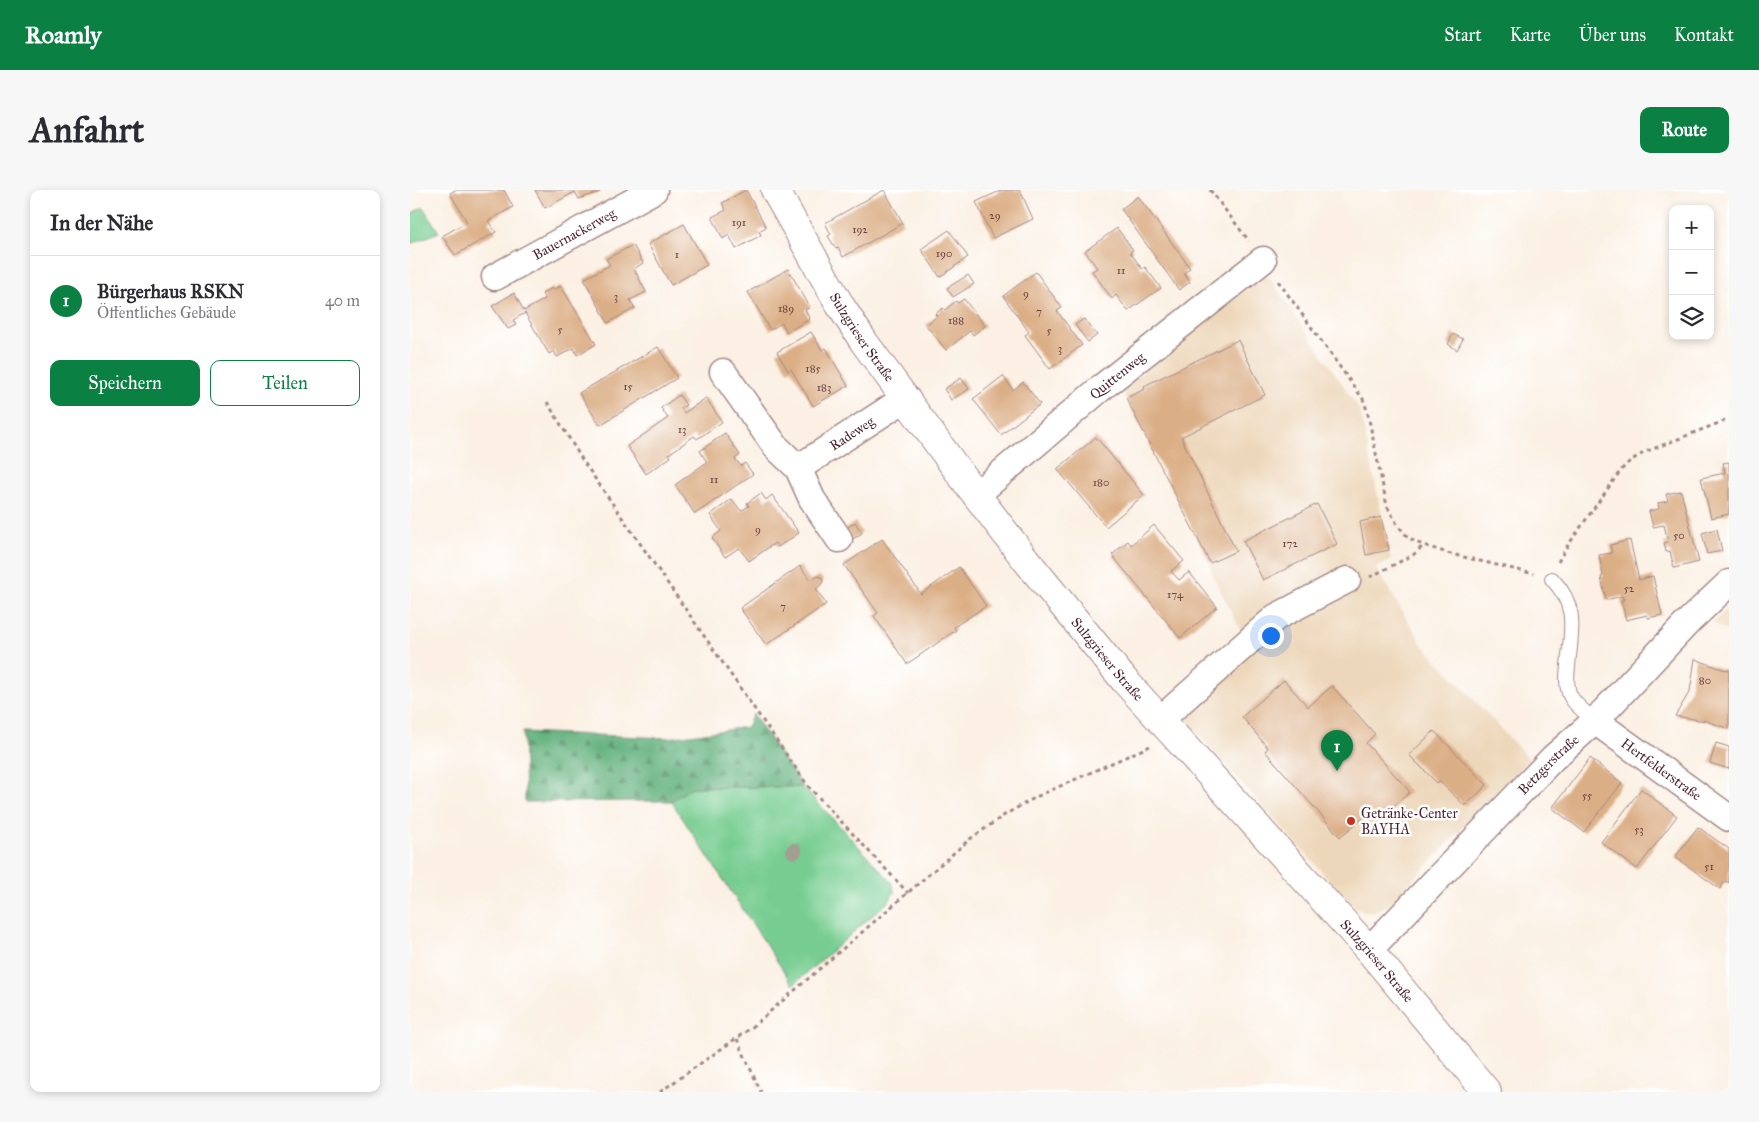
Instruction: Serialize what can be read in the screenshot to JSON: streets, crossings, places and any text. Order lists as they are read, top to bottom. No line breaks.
{"streets":{"street":["Bauernackerweg","Sulzgrieser Straße","Quittenweg","Radeweg","Betzgerstraße","Hertfelderstraße"]},"crossings":[["Sulzgrieser Straße","Quittenweg"],["Sulzgrieser Straße","Radeweg"],["Sulzgrieser Straße","Betzgerstraße"],["Betzgerstraße","Hertfelderstraße"]],"places":["Getränke-Center BAYHA"],"house_numbers":["29","191","192","190","1","11","9","3","189","7","188","5","5","3","185","15","183","13","11","180","9","50","172","52","174","7","80","55","53","51"],"page":{"header":"Roamly","nav":["Start","Karte","Über uns","Kontakt"],"buttons":["Route",["Speichern","Teilen"]],"title":"Anfahrt","heading":"In der Nähe","map_buttons":["+","−"],"list":[{"mark":"1","name":"Bürgerhaus RSKN","note":"Öffentliches Gebäude","value":"40 m"}],"pins":"1"}}
